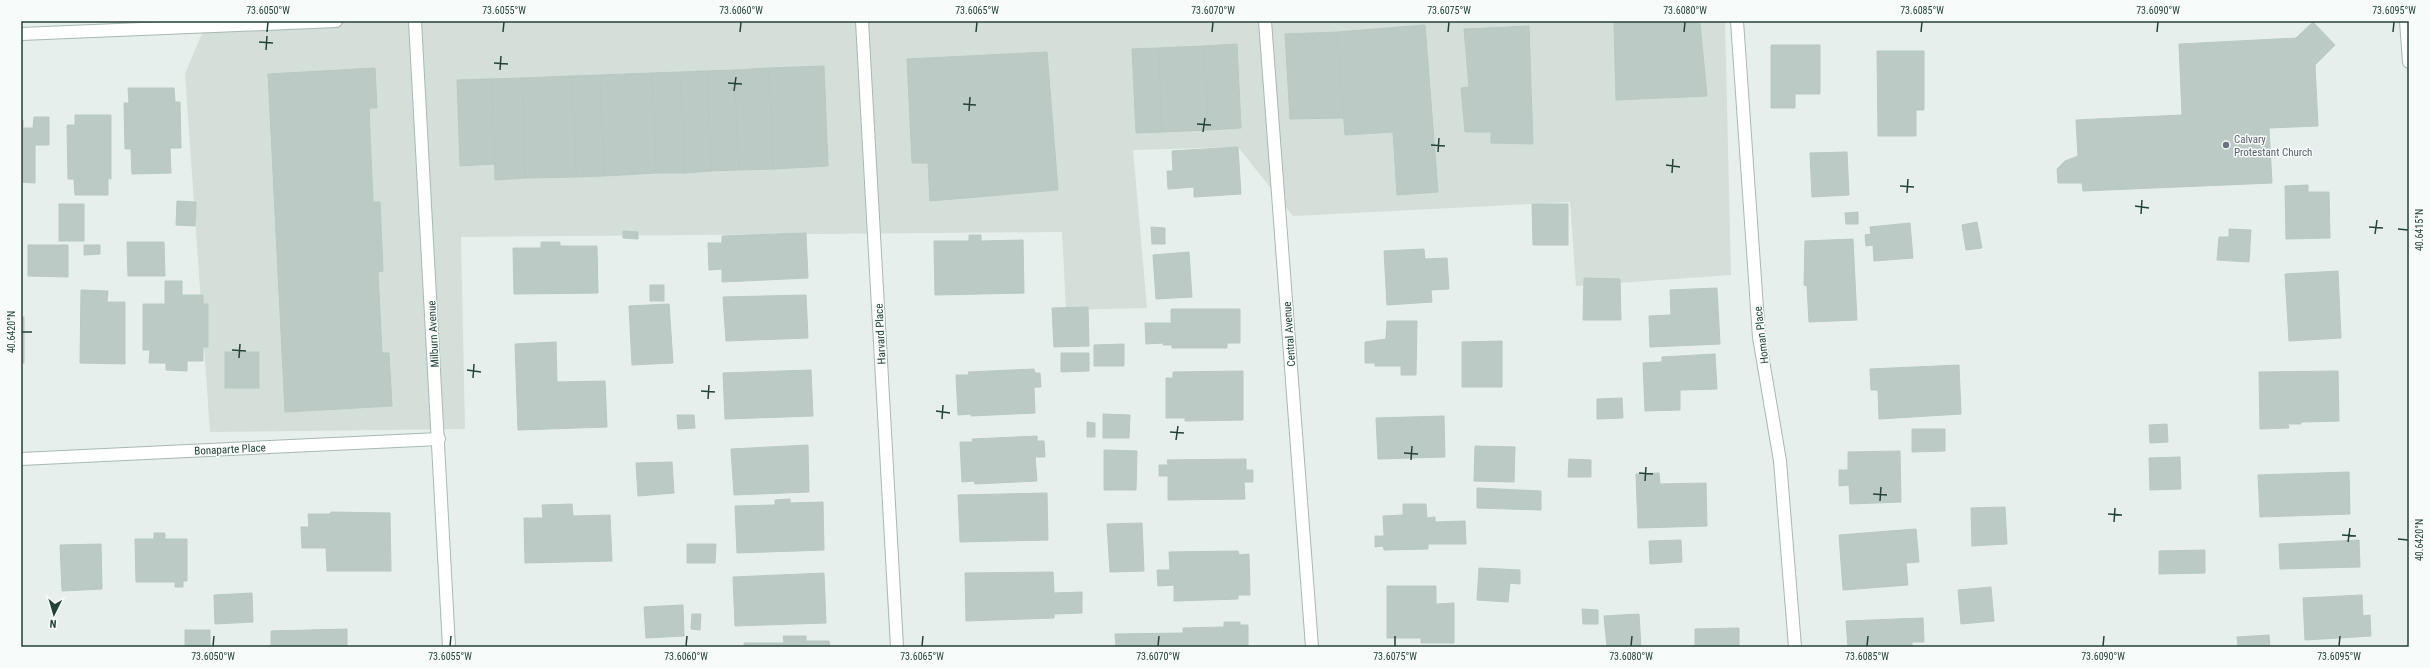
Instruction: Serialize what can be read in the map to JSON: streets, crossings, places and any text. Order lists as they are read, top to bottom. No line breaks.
{"streets":{"street":["Milburn Avenue","Harvard Place","Central Avenue","Homan Place","Bonaparte Place"]},"crossings":[["Milburn Avenue","Bonaparte Place"]],"places":["Calvary Protestant Church"],"north":"bottom","coordinates":["73.6050°W","73.6055°W","73.6060°W","73.6065°W","73.6070°W","73.6075°W","73.6080°W","73.6085°W","73.6090°W","73.6095°W","40.6415°N","40.6420°N"]}
